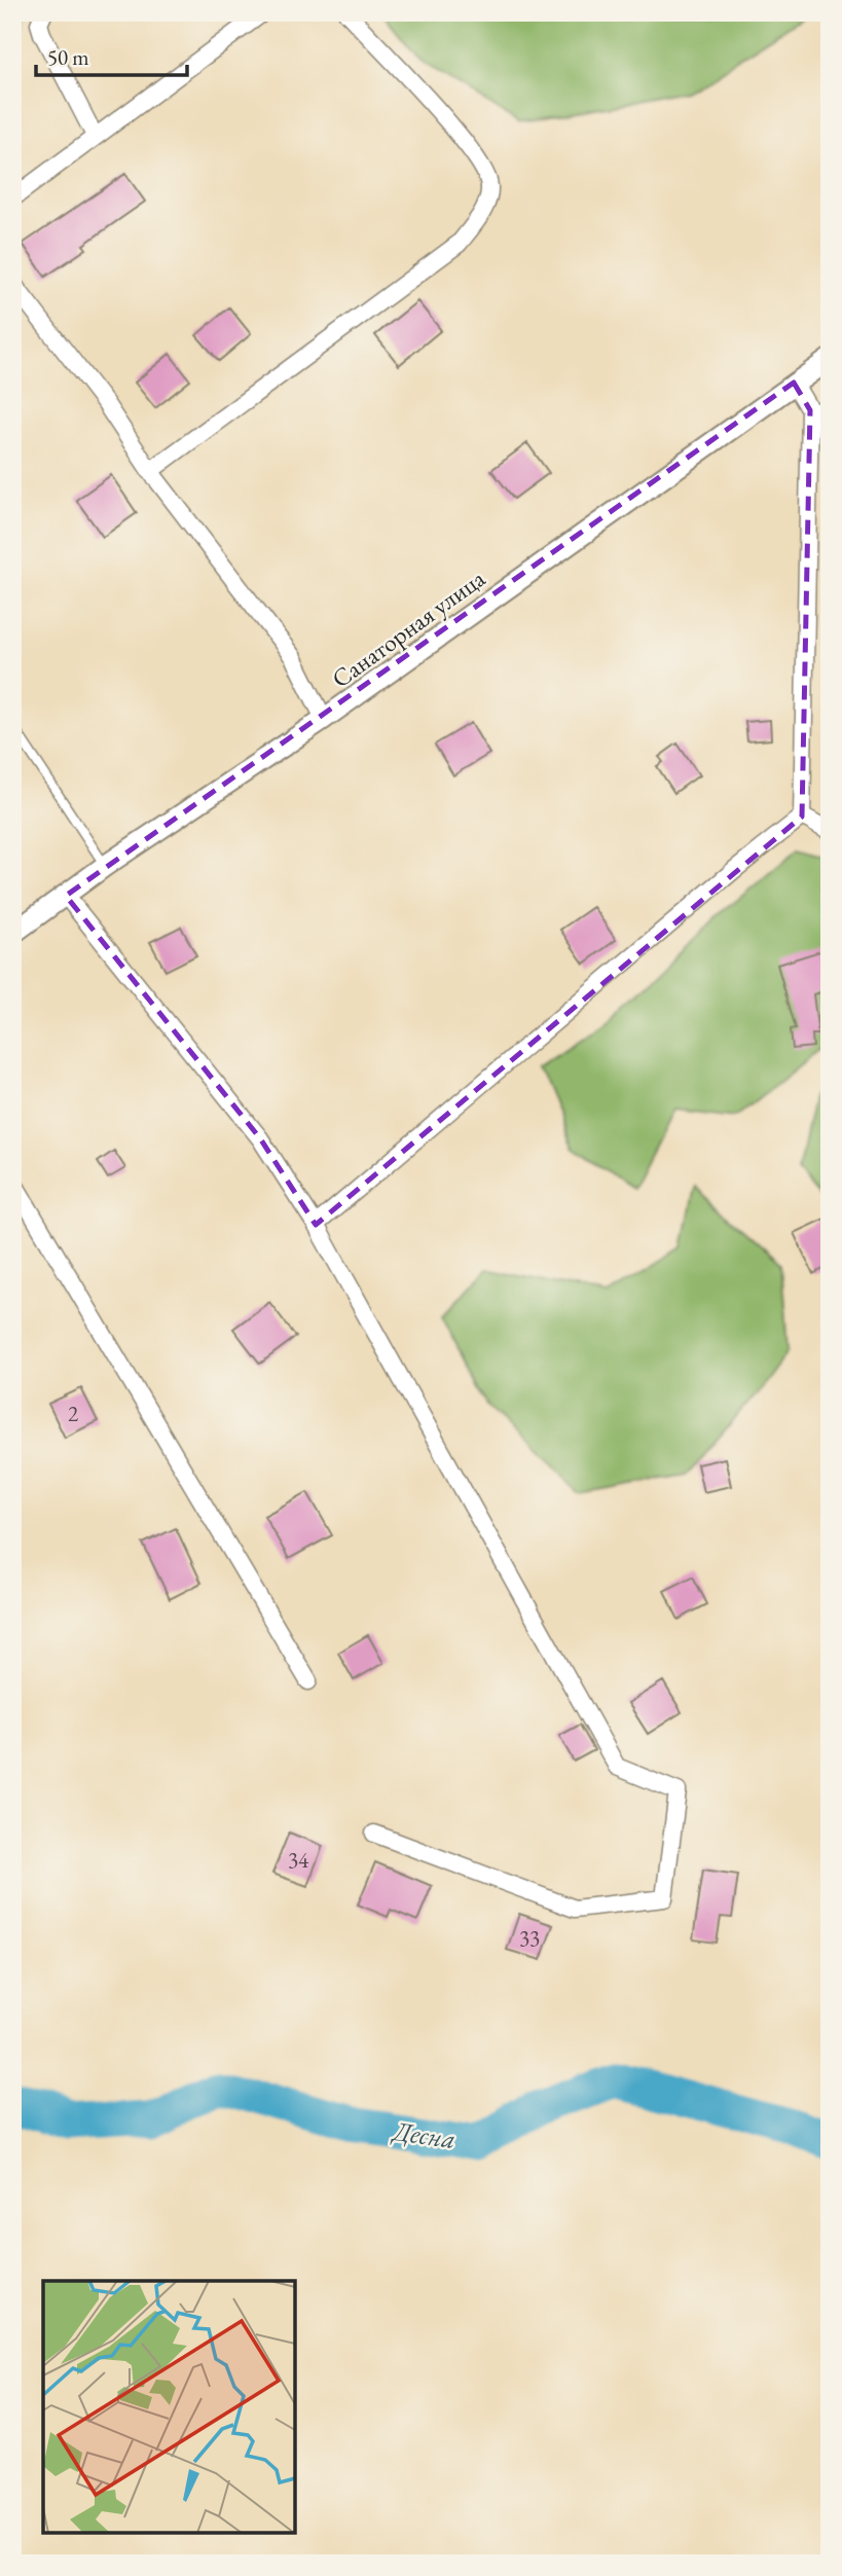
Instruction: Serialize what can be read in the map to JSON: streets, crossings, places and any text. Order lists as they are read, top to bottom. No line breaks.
{"streets":{"street":["Санаторная улица"]},"water":["Десна"],"house_numbers":["2","34","33"],"scale_bar":"50 m"}
